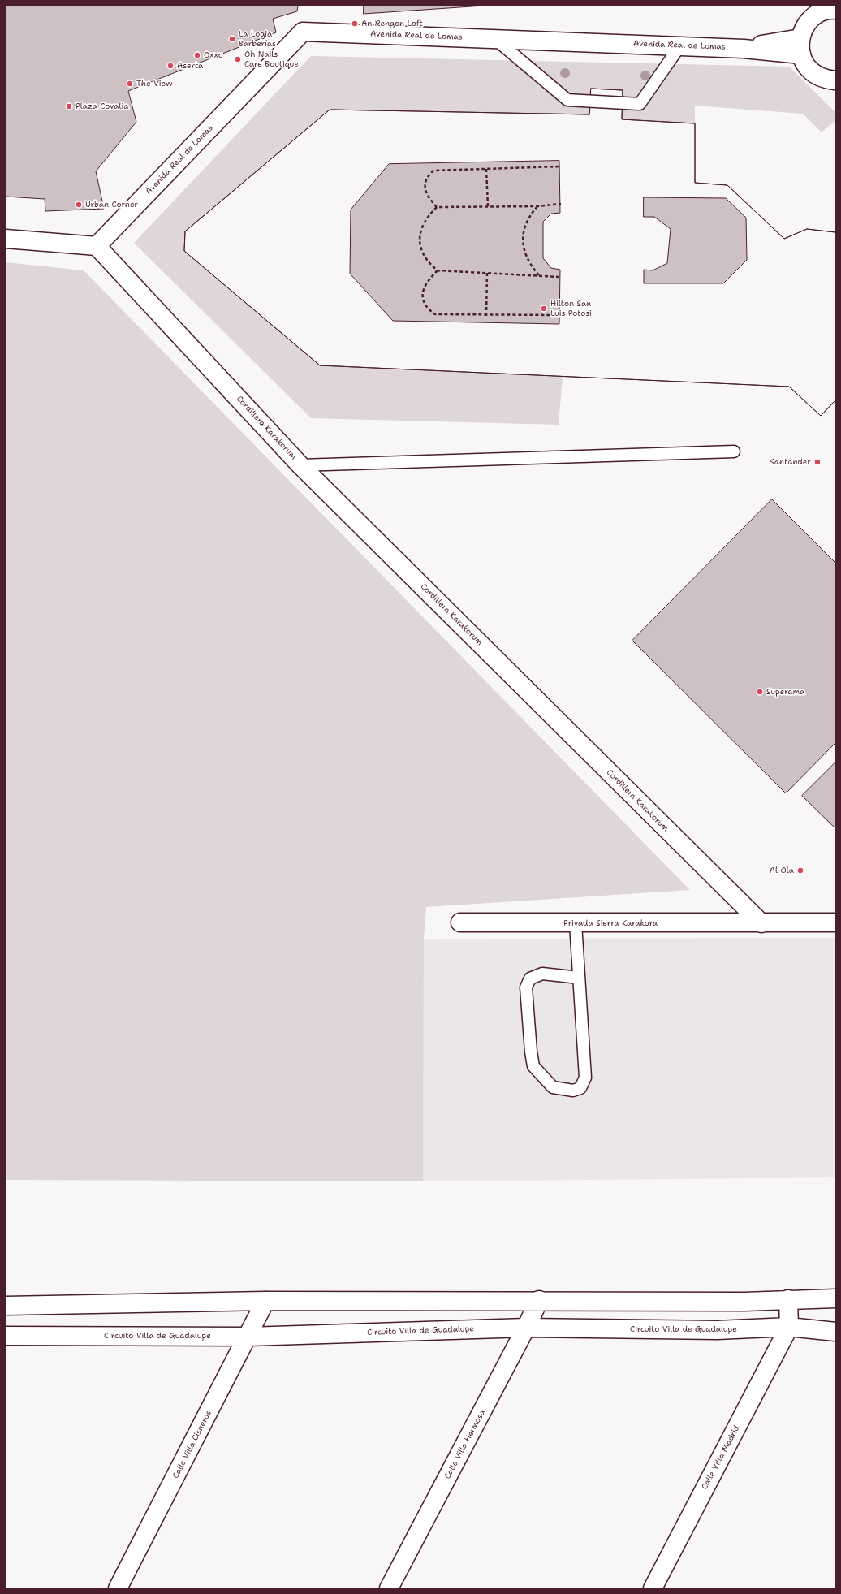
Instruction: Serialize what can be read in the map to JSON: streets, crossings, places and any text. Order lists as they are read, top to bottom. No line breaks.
{"streets":{"street":["Avenida Real de Lomas","Cordillera Karakorum","Privada Sierra Karakora","Circuito Villa de Guadalupe","Calle Villa Cisneros","Calle Villa Hermosa","Calle Villa Madrid"]},"crossings":[["Avenida Real de Lomas","Cordillera Karakorum"],["Cordillera Karakorum","Privada Sierra Karakora"],["Circuito Villa de Guadalupe","Calle Villa Cisneros"],["Circuito Villa de Guadalupe","Calle Villa Hermosa"],["Circuito Villa de Guadalupe","Calle Villa Madrid"]],"places":["An Rengon Loft","La Logia Barberías","Oxxo","Oh Nails Care Boutique","Aserta","The View","Plaza Covalia","Urban Corner","Hilton San Luis Potosi","Santander","Superama","Al Ola"]}
